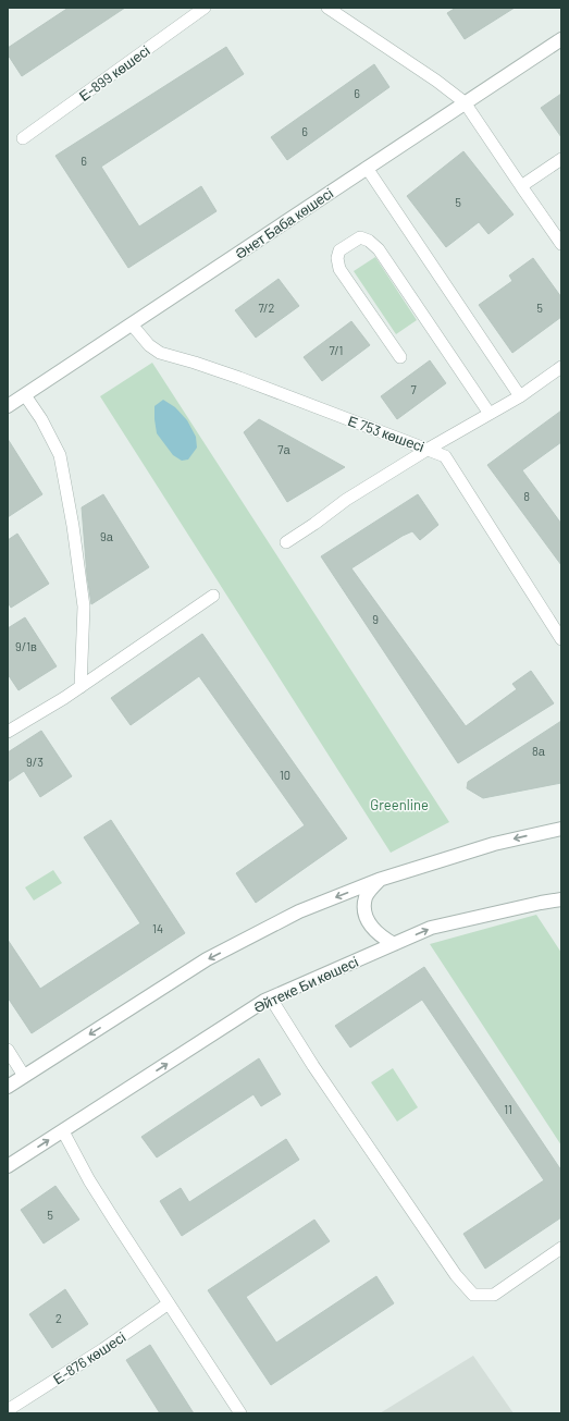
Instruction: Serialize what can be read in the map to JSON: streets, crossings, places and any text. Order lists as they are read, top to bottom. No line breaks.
{"streets":{"street":["Е-899 көшесі","Әнет Баба көшесі","Е 753 көшесі","Әйтеке Би көшесі","Е-876 көшесі"]},"crossings":[["Әнет Баба көшесі","Е 753 көшесі"]],"parks":["Greenline"],"house_numbers":["6","6","6","5","7/2","5","7/1","7","7а","8","9а","9","9/1в","8а","9/3","10","14","11","5","2"]}
